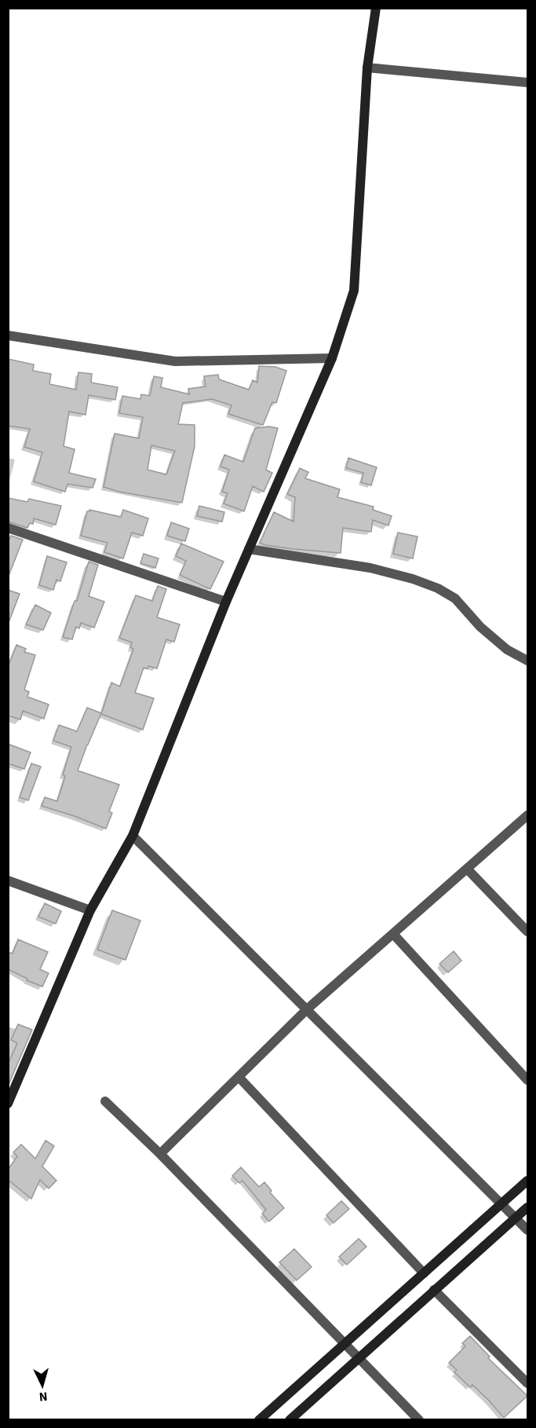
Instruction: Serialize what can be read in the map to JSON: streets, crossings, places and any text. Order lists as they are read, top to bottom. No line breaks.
{"north":"bottom"}
